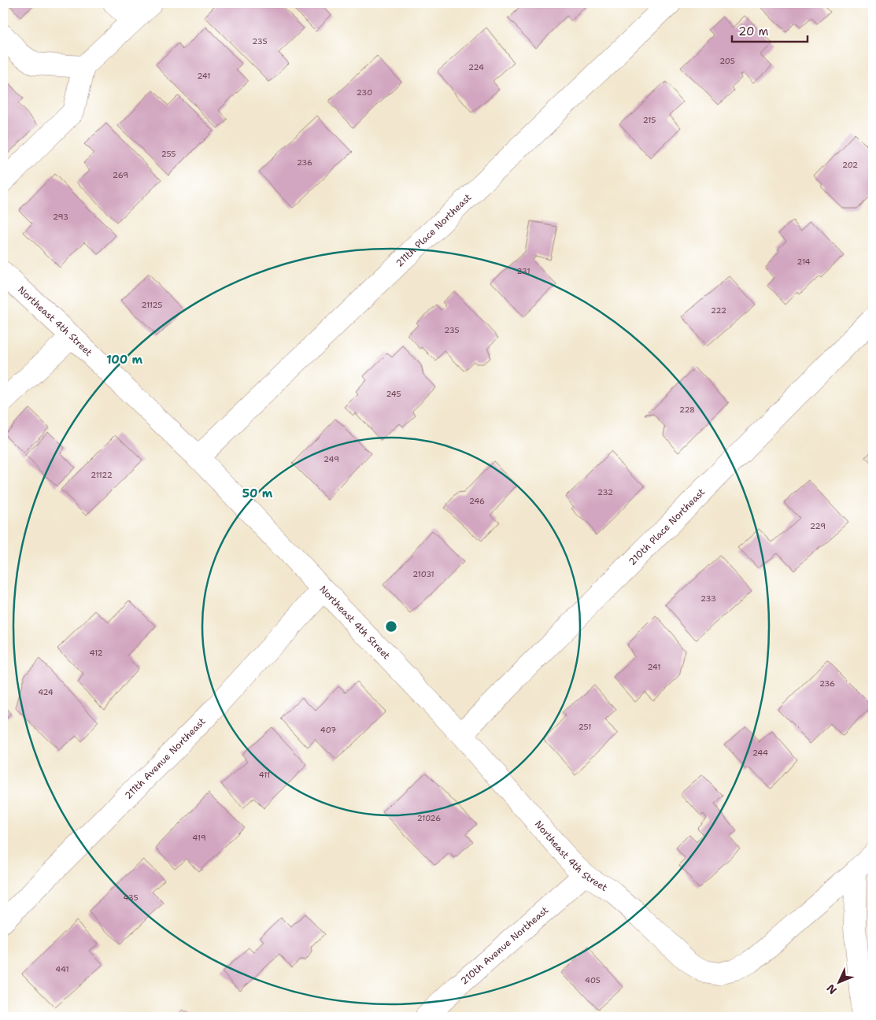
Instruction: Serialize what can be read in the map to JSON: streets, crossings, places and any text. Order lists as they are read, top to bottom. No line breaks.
{"streets":{"street":["211th Place Northeast","Northeast 4th Street","210th Place Northeast","211th Avenue Northeast","210th Avenue Northeast"]},"crossings":[["211th Place Northeast","Northeast 4th Street"],["Northeast 4th Street","210th Place Northeast"],["Northeast 4th Street","211th Avenue Northeast"],["Northeast 4th Street","210th Avenue Northeast"]],"house_numbers":["235","205","224","241","230","215","255","236","202","269","293","214","231","21125","222","235","245","228","249","21122","232","246","229","21031","233","412","241","236","424","251","407","244","411","21026","419","435","441","405"],"scale_bar":"20 m","north":"bottom left","rings":["100 m","50 m"]}
